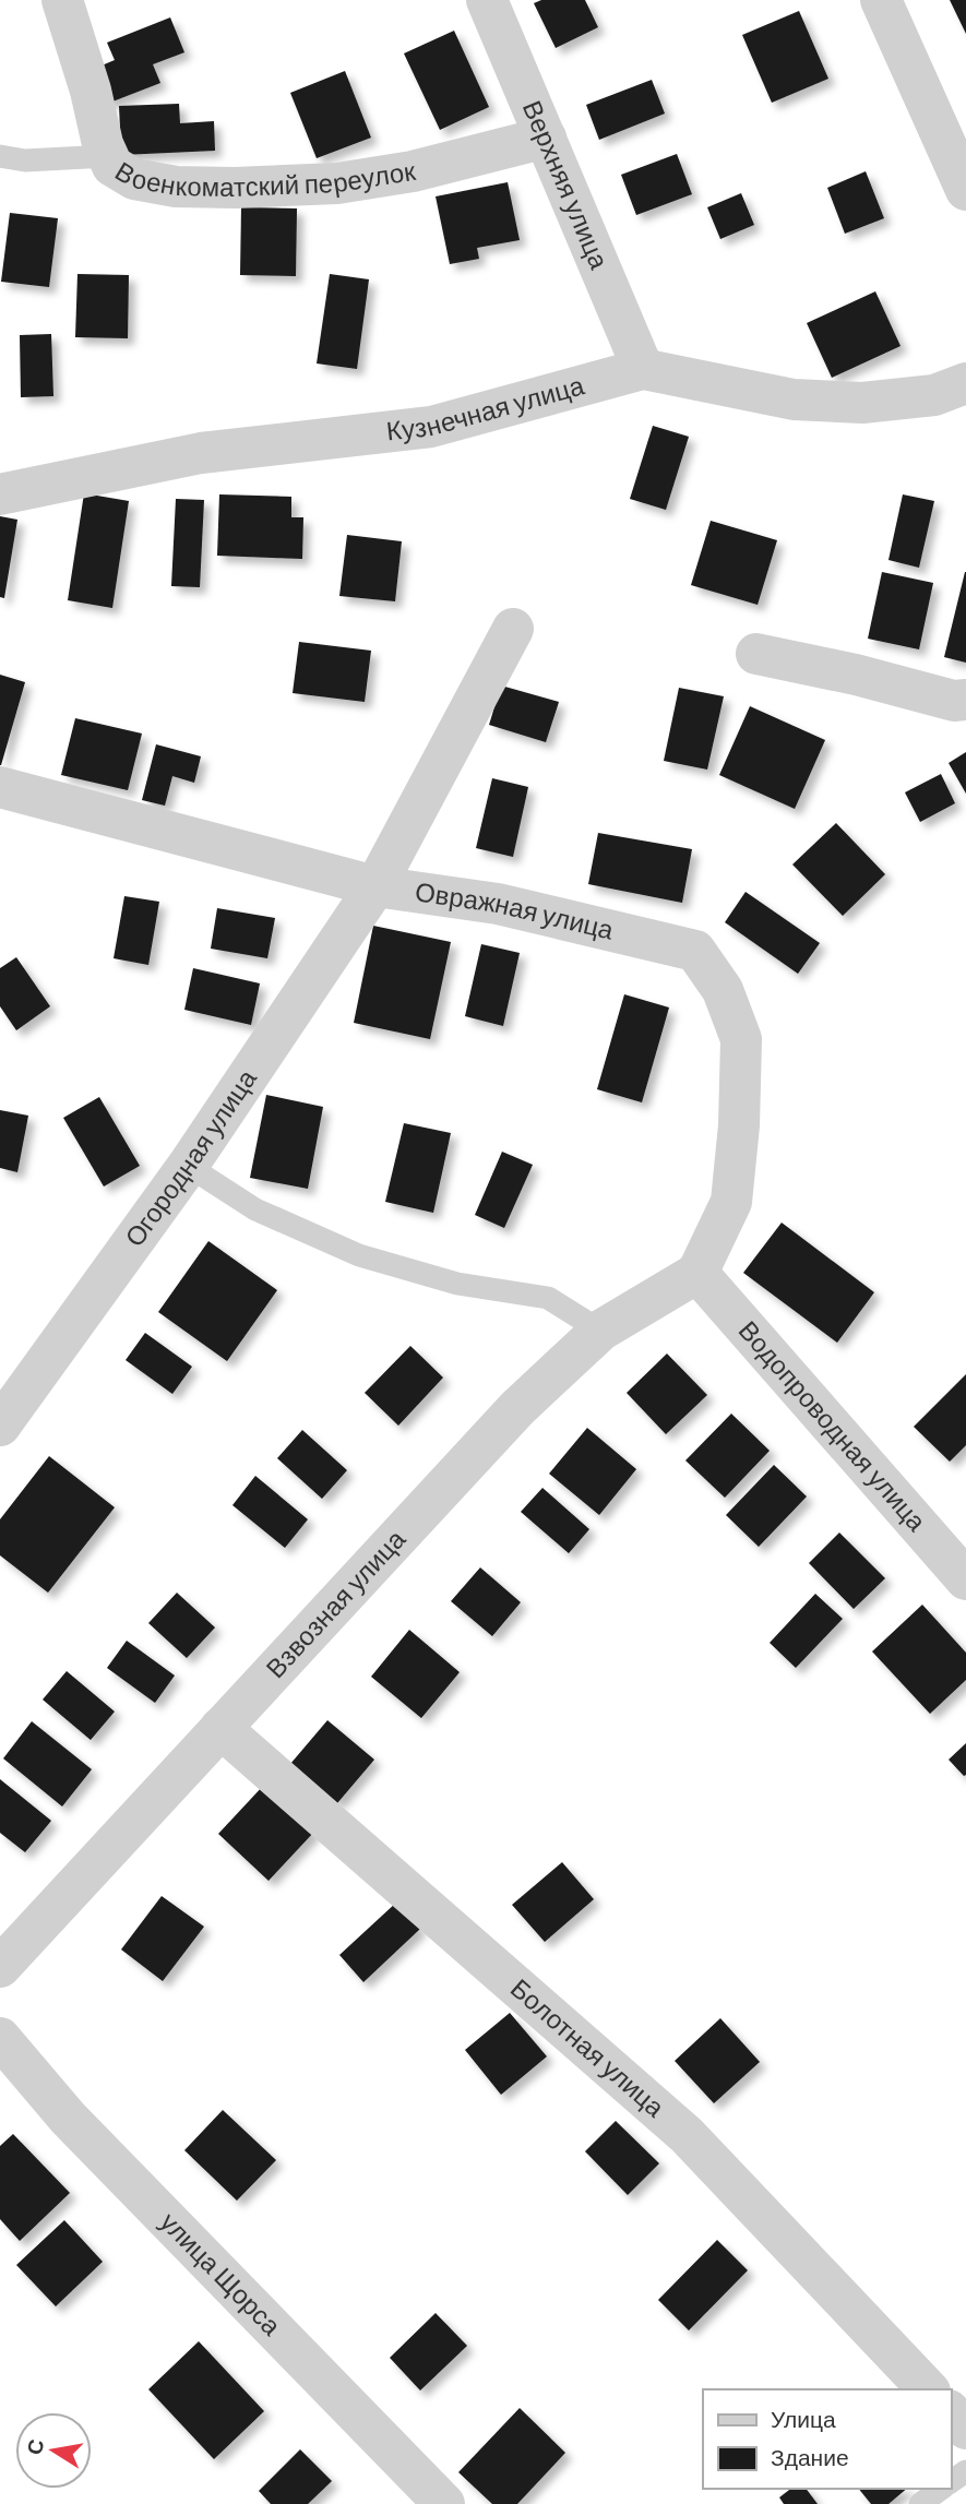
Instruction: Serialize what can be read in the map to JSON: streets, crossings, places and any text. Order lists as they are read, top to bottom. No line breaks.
{"streets":{"street":["Военкоматский переулок","Верхняя улица","Кузнечная улица","Овражная улица","Огородная улица","Водопроводная улица","Взвозная улица","Болотная улица","улица Щорса"]},"crossings":[["Военкоматский переулок","Верхняя улица"],["Верхняя улица","Кузнечная улица"],["Овражная улица","Огородная улица"],["Овражная улица","Водопроводная улица"],["Овражная улица","Взвозная улица"],["Водопроводная улица","Взвозная улица"],["Взвозная улица","Болотная улица"]],"legend":["Улица","Здание"],"north":"left"}
